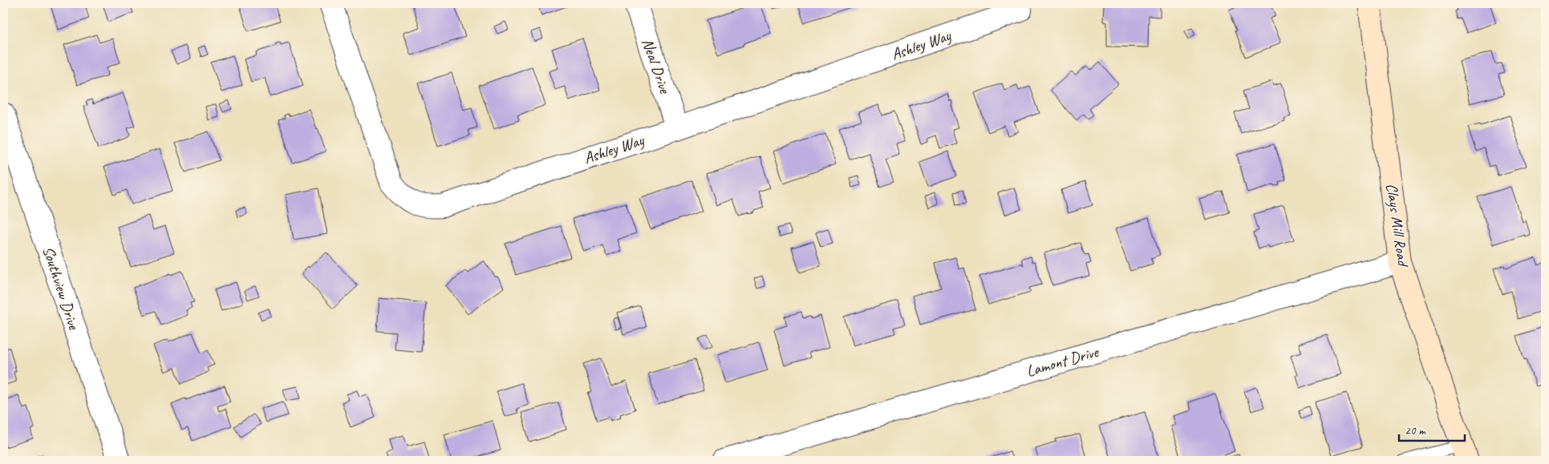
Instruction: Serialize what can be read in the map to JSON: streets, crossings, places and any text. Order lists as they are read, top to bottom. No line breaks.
{"streets":{"main road":["Clays Mill Road"],"street":["Ashley Way","Neal Drive","Southview Drive","Lamont Drive"]},"crossings":[["Ashley Way","Neal Drive"],["Clays Mill Road","Lamont Drive"]],"scale_bar":"20 m"}
